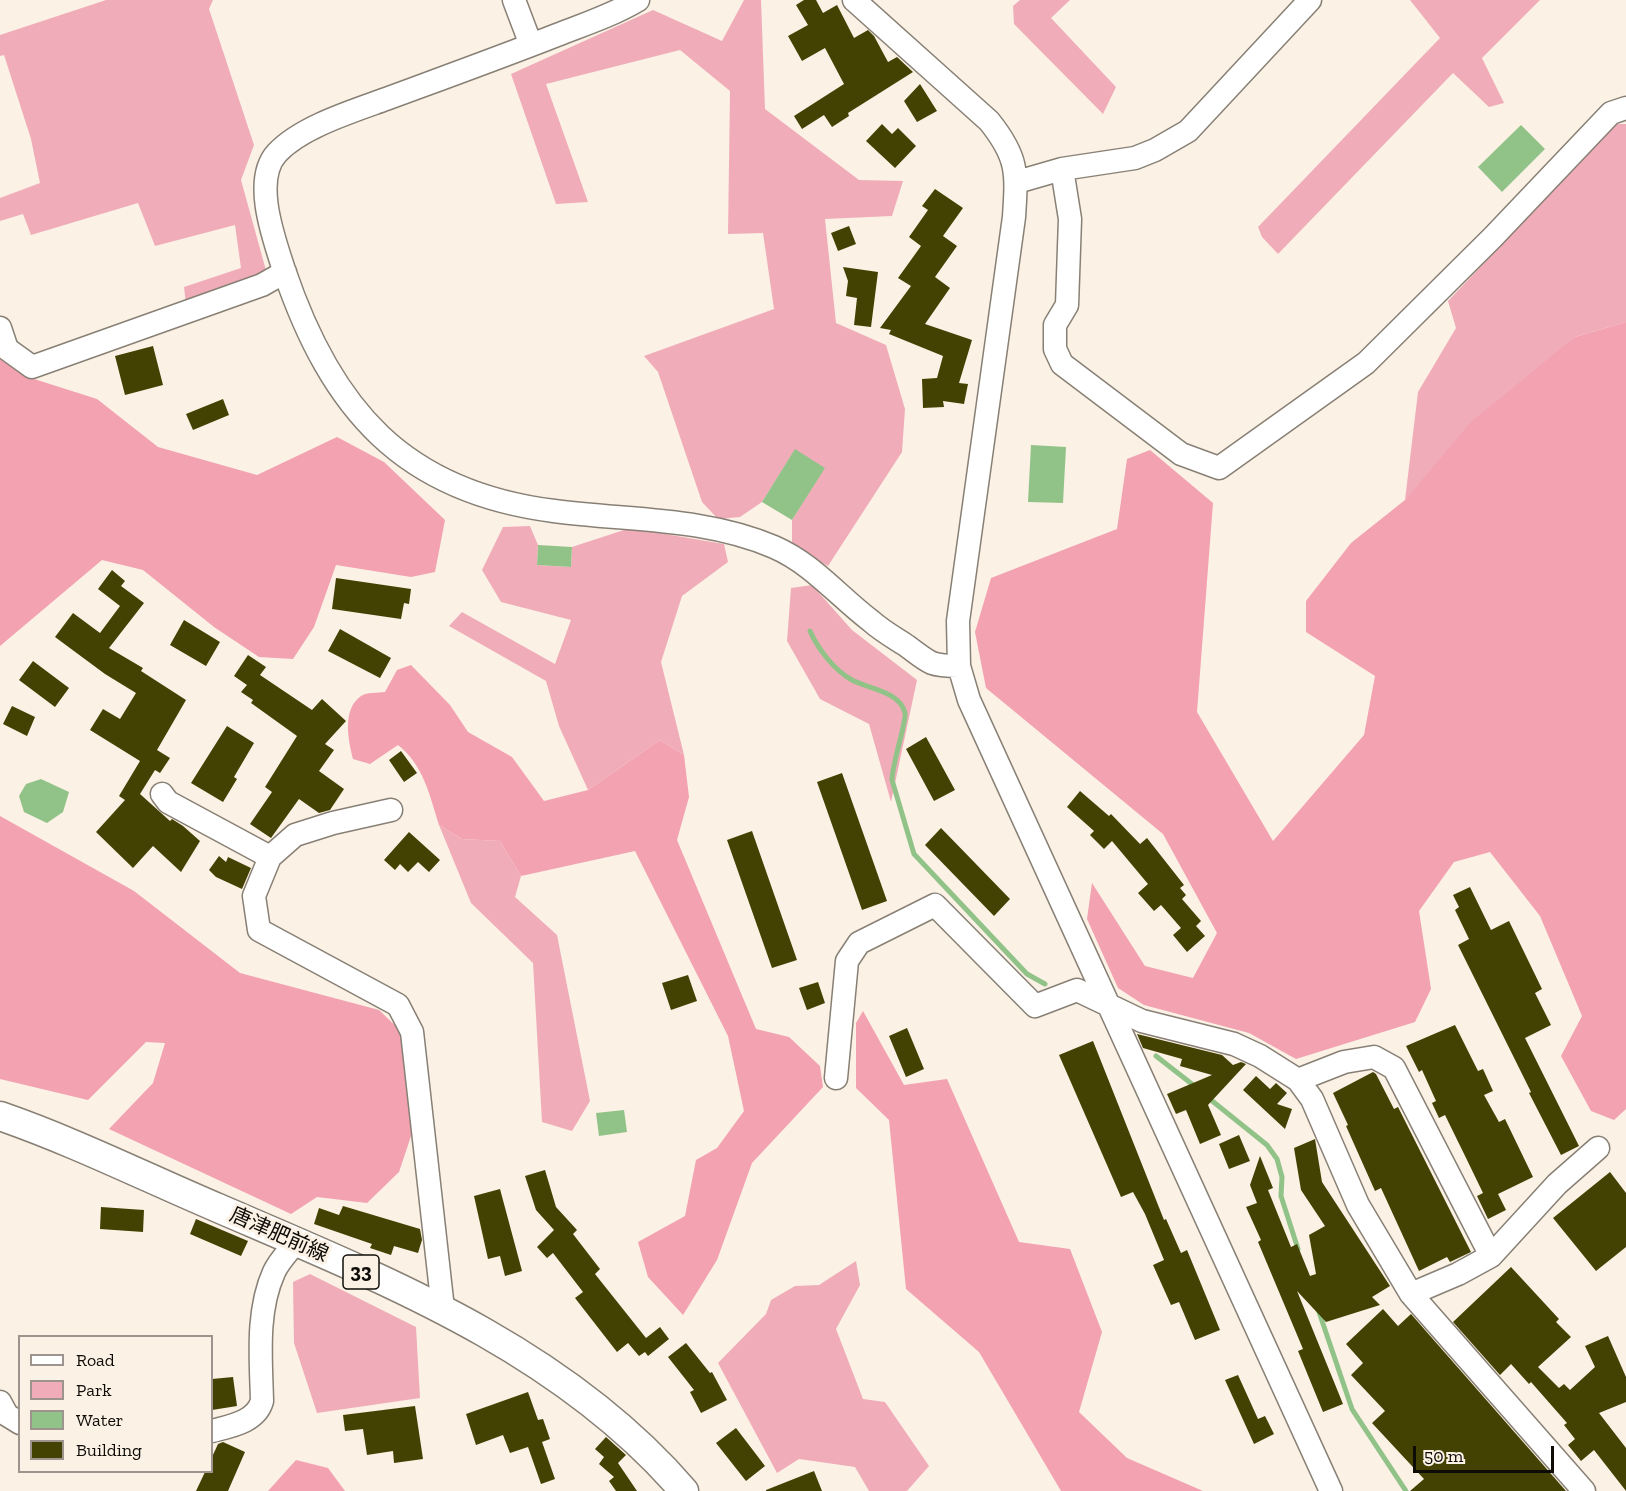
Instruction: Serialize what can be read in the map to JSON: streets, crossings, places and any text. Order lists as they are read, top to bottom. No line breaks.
{"streets":{"main road":["唐津肥前線","33"]},"legend":["Road","Park","Water","Building"],"scale_bar":"50 m"}
